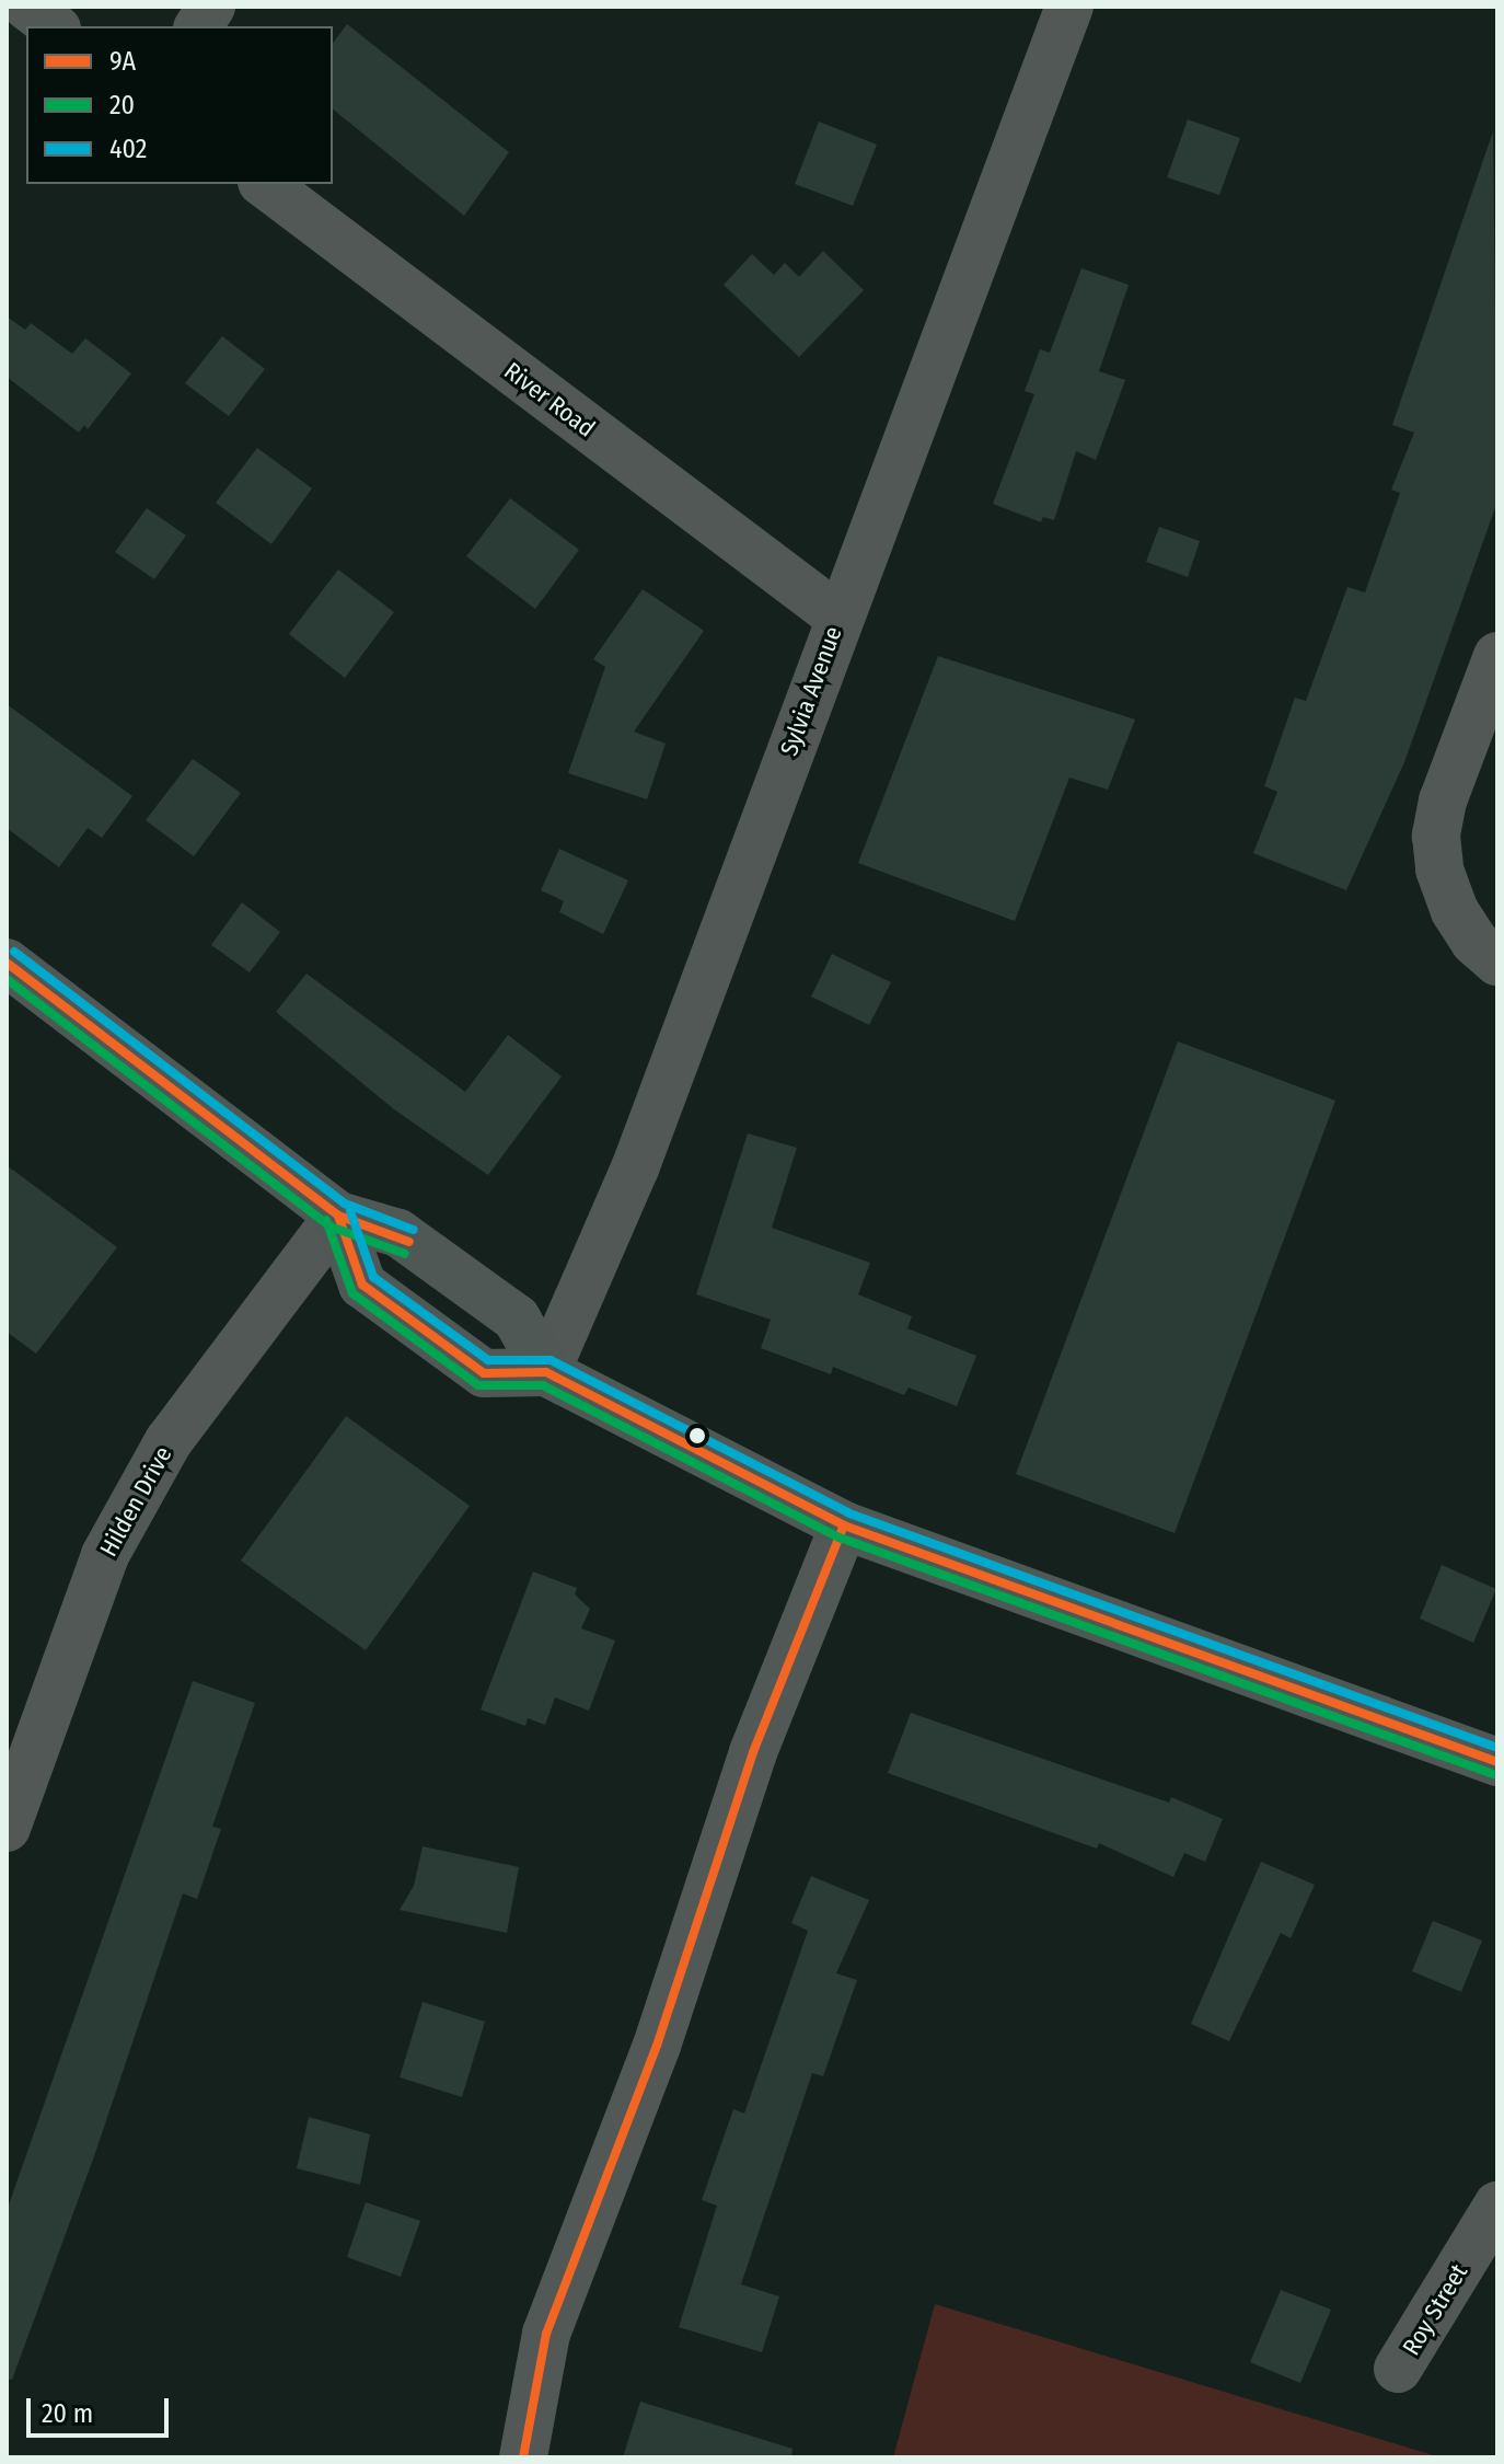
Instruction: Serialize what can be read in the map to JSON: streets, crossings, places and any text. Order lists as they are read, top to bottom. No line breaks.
{"streets":{"street":["River Road","Sylvia Avenue","Hilden Drive","Roy Street"]},"crossings":[["River Road","Sylvia Avenue"]],"lines":["transit line 402","transit line 9A","transit line 20"],"legend":["9A","20","402"],"scale_bar":"20 m"}
